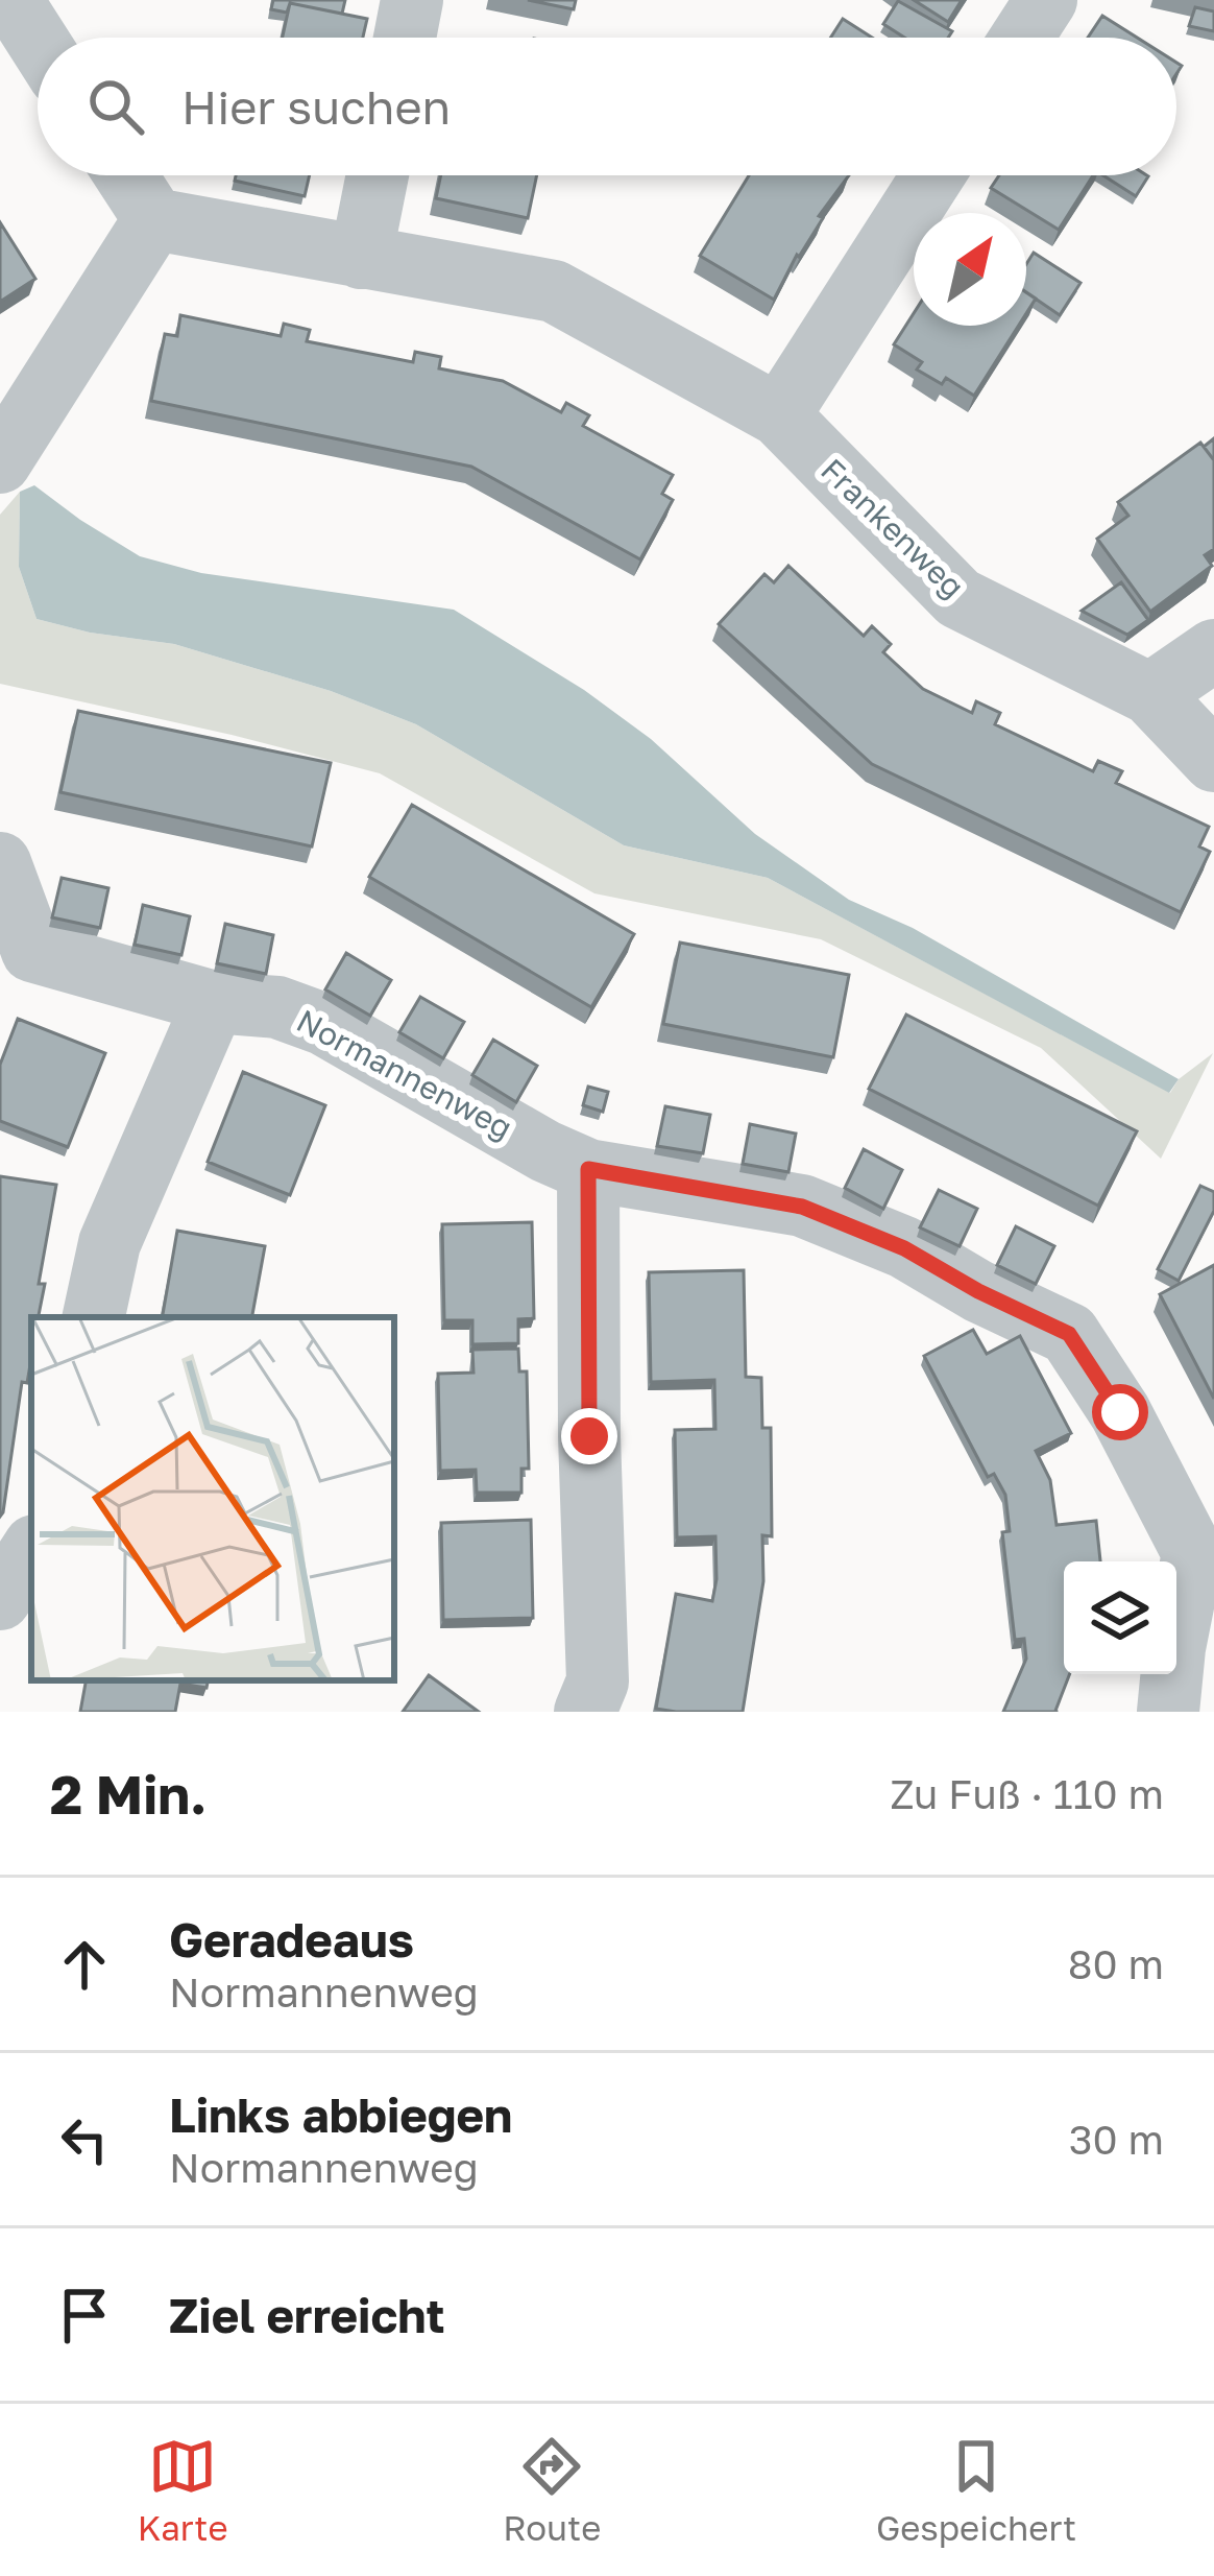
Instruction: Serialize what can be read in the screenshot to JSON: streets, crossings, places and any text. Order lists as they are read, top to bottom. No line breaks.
{"streets":{"street":["Frankenweg","Normannenweg"]},"north":"top right","page":{"search":"Hier suchen","heading":["2 Min.","Zu Fuß · 110 m"],"list":[["Geradeaus","Normannenweg","80 m"],["Links abbiegen","Normannenweg","30 m"],"Ziel erreicht"],"nav":["Karte","Route","Gespeichert"]}}
